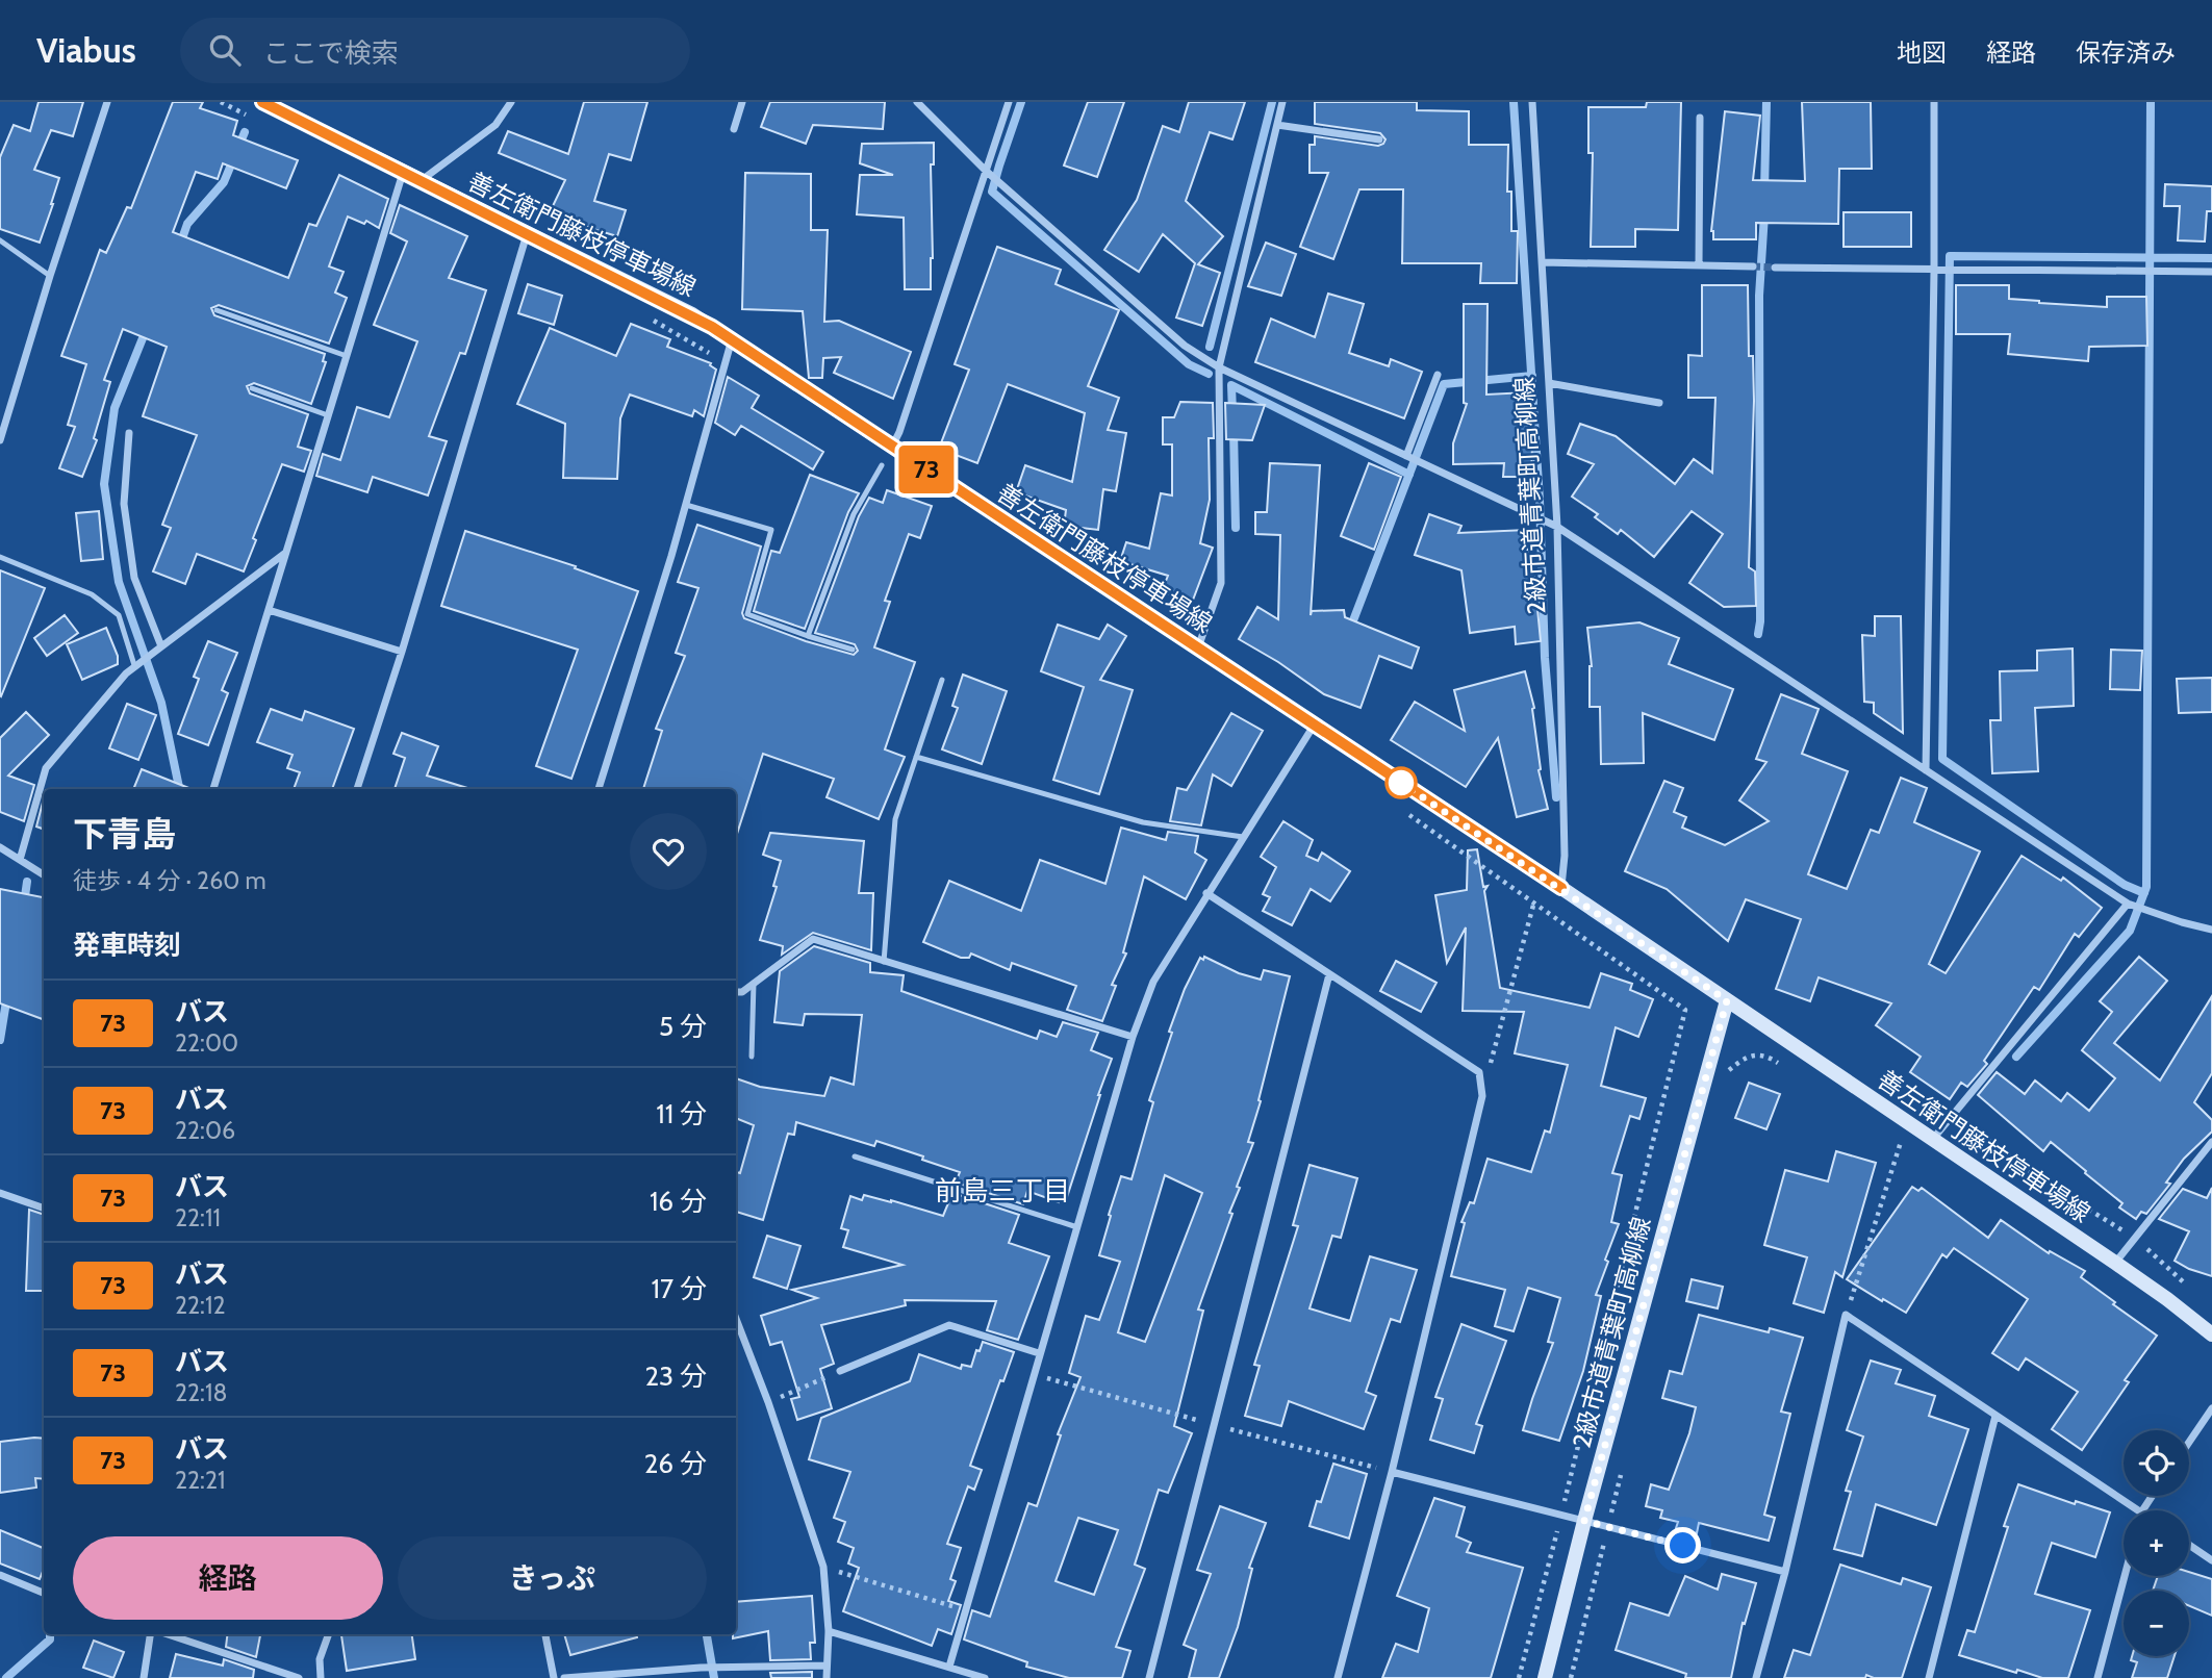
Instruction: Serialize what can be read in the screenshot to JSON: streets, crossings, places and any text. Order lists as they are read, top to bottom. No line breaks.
{"streets":{"main road":["善左衛門藤枝停車場線","2級市道青葉町高柳線"]},"crossings":[["善左衛門藤枝停車場線","2級市道青葉町高柳線"]],"districts":["前島三丁目"],"lines":["bus line 73"],"page":{"header":"Viabus","search":"ここで検索","nav":["地図","経路","保存済み"],"on_map":"73","heading":[["下青島","徒歩 · 4 分 · 260 m"],"発車時刻"],"list":[{"mark":"73","name":"バス","note":"22:00","value":"5 分"},{"mark":"73","name":"バス","note":"22:06","value":"11 分"},{"mark":"73","name":"バス","note":"22:11","value":"16 分"},{"mark":"73","name":"バス","note":"22:12","value":"17 分"},{"mark":"73","name":"バス","note":"22:18","value":"23 分"},{"mark":"73","name":"バス","note":"22:21","value":"26 分"}],"map_buttons":["+","−"],"buttons":["経路","きっぷ"]}}
